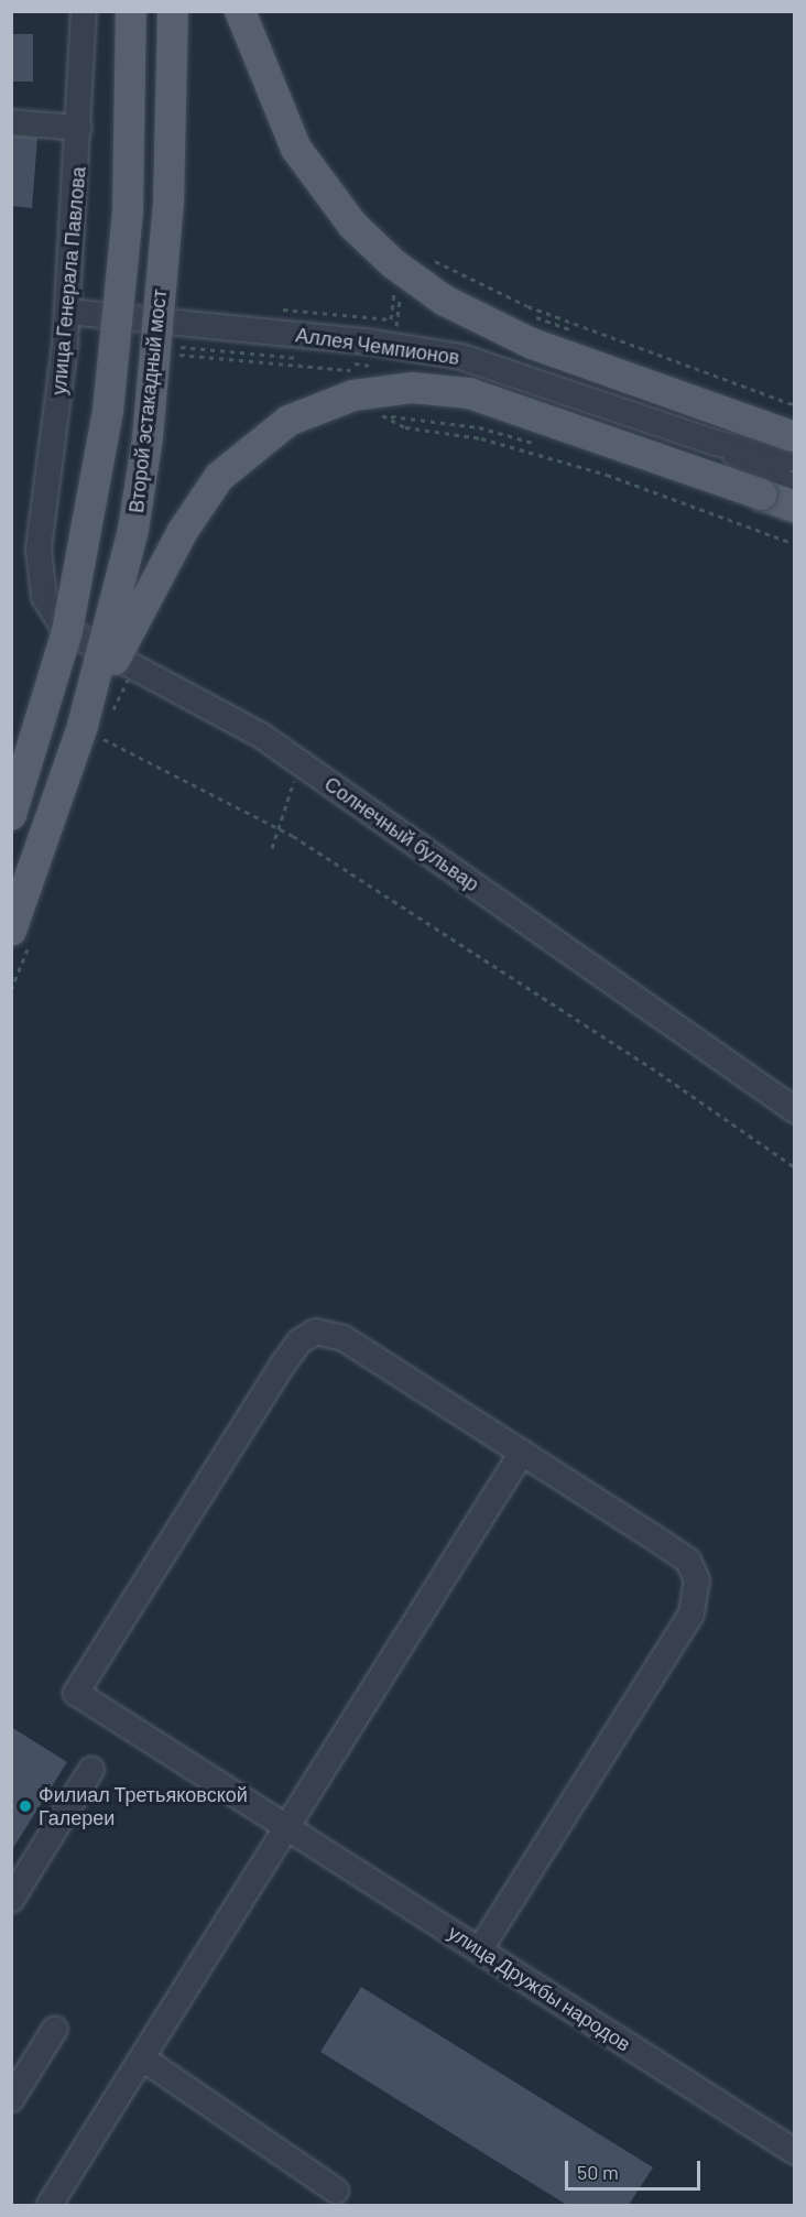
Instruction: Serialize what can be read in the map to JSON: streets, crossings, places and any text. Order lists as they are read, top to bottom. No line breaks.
{"streets":{"main road":["Второй эстакадный мост"],"street":["улица Генерала Павлова","Аллея Чемпионов","Солнечный бульвар","улица Дружбы народов"]},"crossings":[["улица Генерала Павлова","Аллея Чемпионов"],["улица Генерала Павлова","Солнечный бульвар"]],"places":["Филиал Третьяковской Галереи"],"scale_bar":"50 m"}
